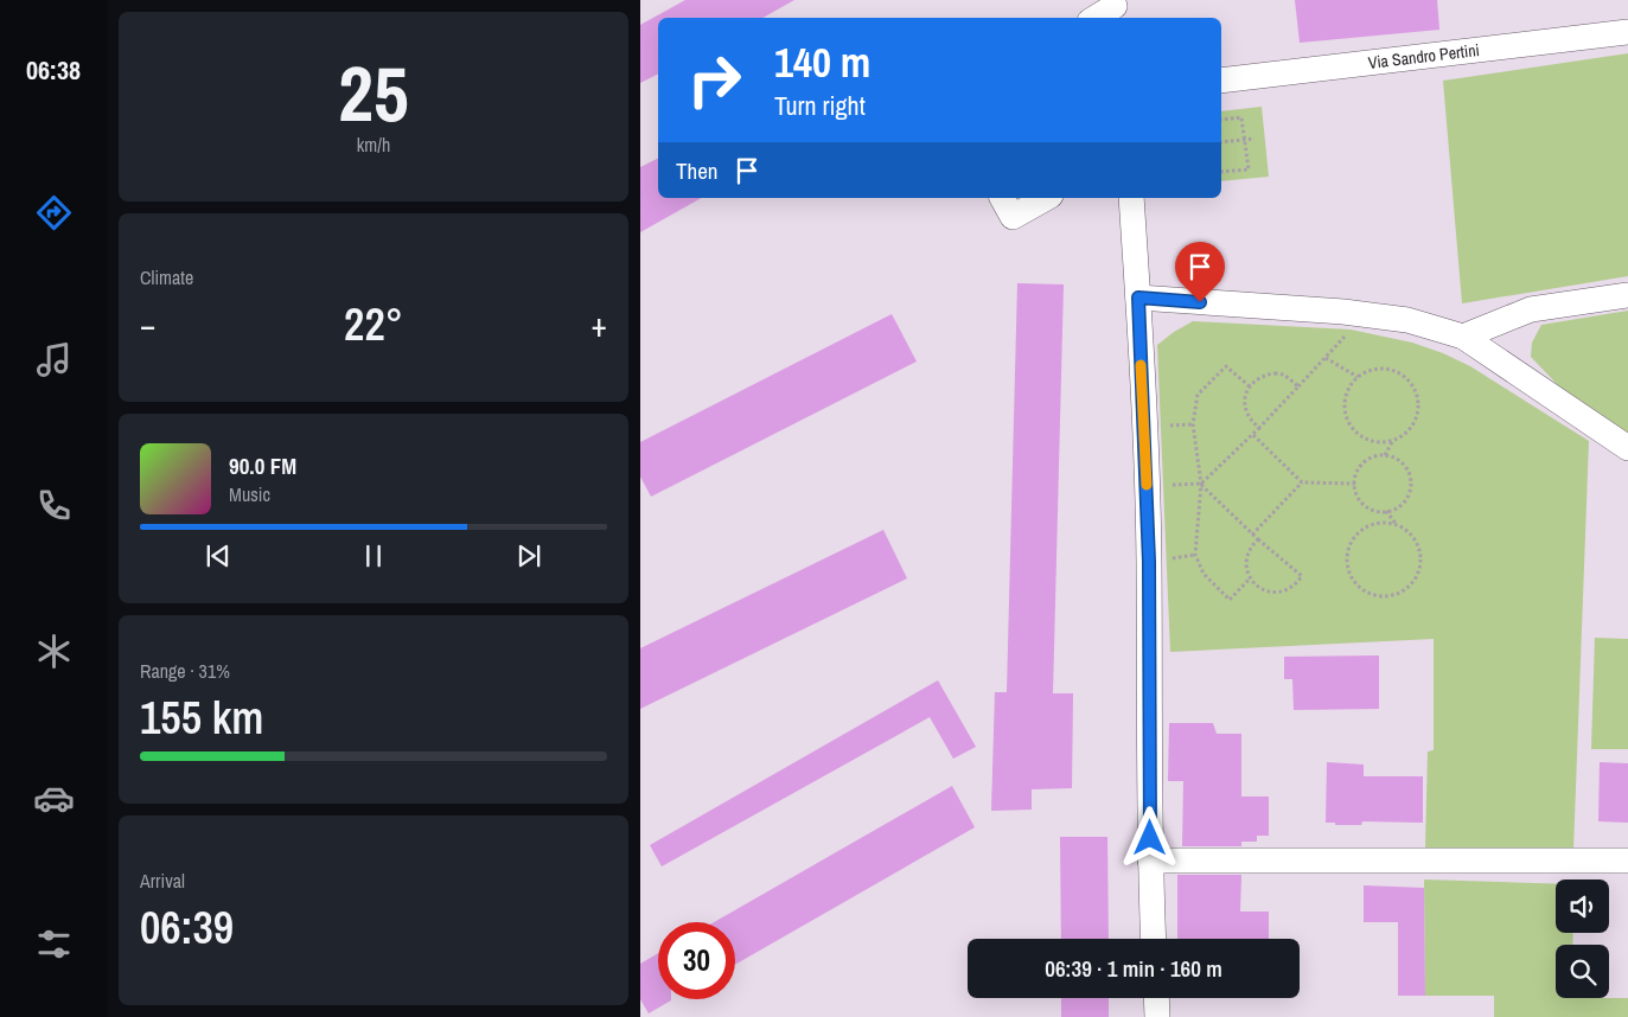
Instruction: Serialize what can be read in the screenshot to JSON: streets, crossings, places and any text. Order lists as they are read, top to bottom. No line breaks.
{"streets":{"street":["Via Sandro Pertini"]},"page":{"tabs":"06:38","tile":[["25","km/h"],"Climate",["Range · 31%","155 km"],["Arrival","06:39"]],"turn":["140 m","Turn right"],"then":"Then","heat":["−","22°","+"],"song":["90.0 FM","Music"],"limit":"30","trip":"06:39 · 1 min · 160 m"}}
